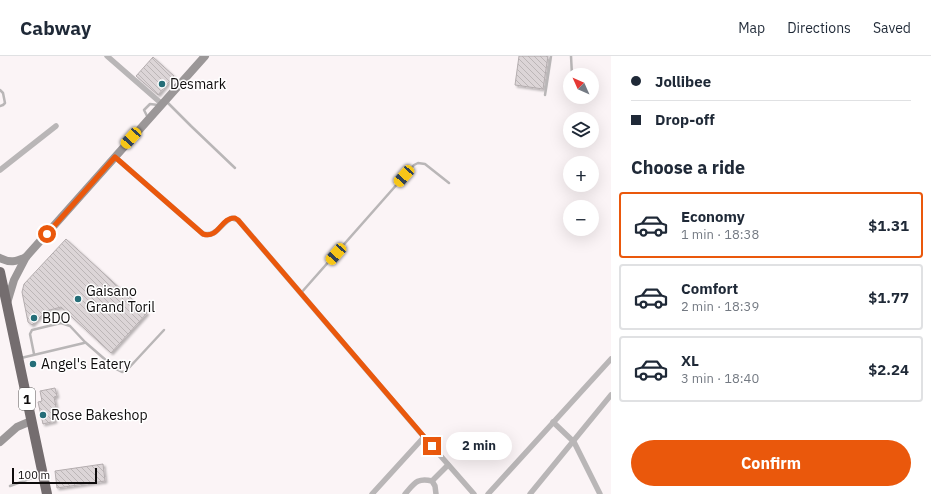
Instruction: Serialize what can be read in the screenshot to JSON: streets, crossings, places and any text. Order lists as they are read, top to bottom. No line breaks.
{"streets":{"highway":["1"]},"places":["Desmark","Gaisano Grand Toril","BDO","Angel's Eatery","Rose Bakeshop"],"scale_bar":"100 m","north":"top left","page":{"header":"Cabway","nav":["Map","Directions","Saved"],"banner":["Jollibee","Drop-off"],"map_buttons":["+","−"],"heading":"Choose a ride","list":[{"name":"Economy","note":"1 min · 18:38","value":"$1.31"},{"name":"Comfort","note":"2 min · 18:39","value":"$1.77"},{"name":"XL","note":"3 min · 18:40","value":"$2.24"}],"bubble":"2 min","buttons":"Confirm","scale":"100 m"}}
